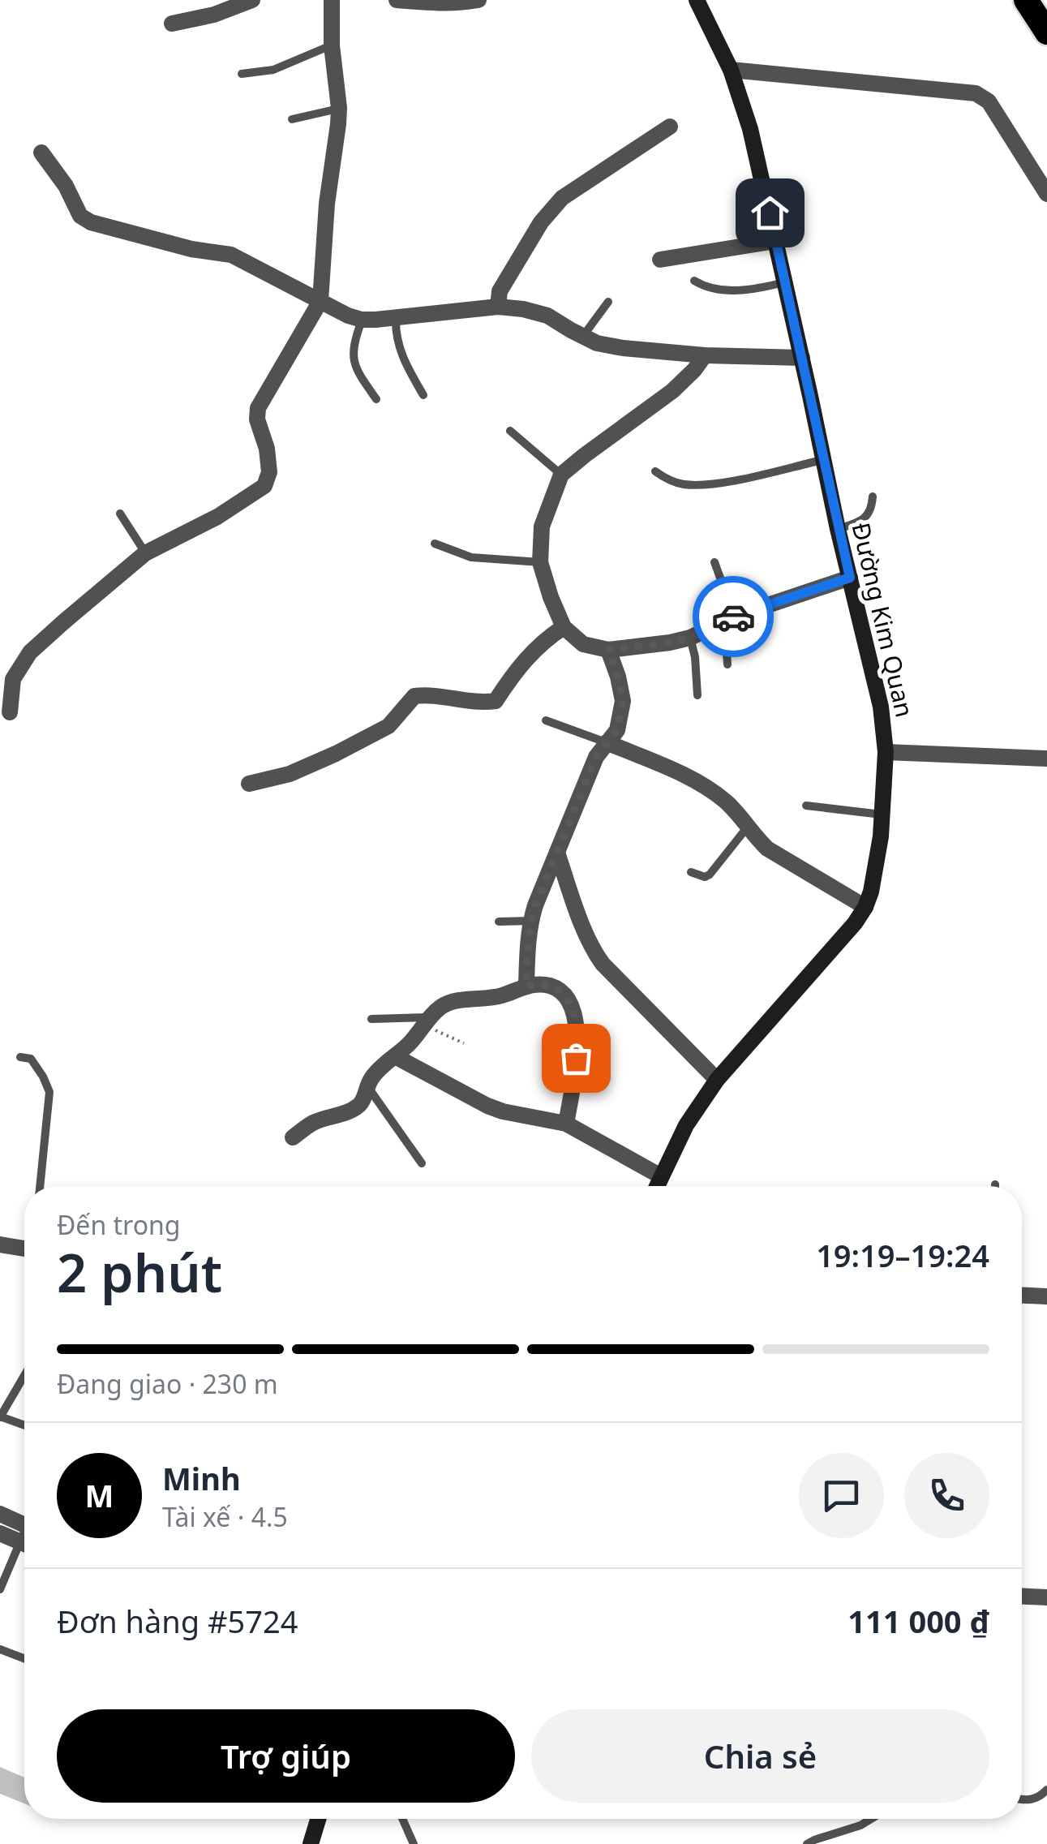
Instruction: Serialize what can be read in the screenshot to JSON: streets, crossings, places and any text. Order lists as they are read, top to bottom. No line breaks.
{"streets":{"main road":["Đường Kim Quan"]},"page":{"heading":["2 phút","Đến trong","19:19–19:24"],"panel":["Minh","Tài xế · 4.5","Đơn hàng #5724","111 000 ₫"],"bar":"Đang giao · 230 m","round":"M","buttons":["Trợ giúp","Chia sẻ"]}}
